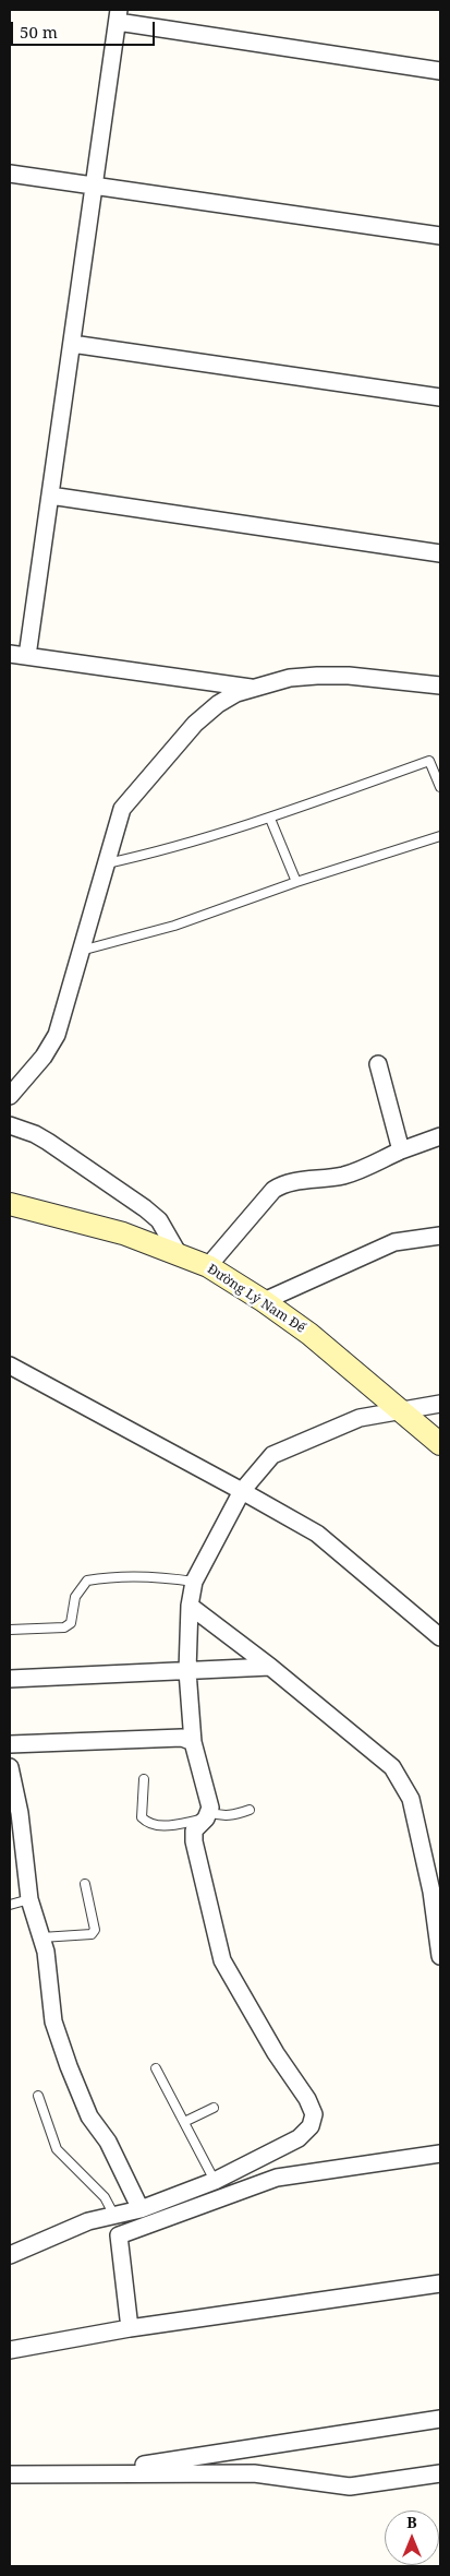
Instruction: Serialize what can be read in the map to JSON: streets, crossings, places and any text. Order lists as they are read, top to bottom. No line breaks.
{"streets":{"street":["Đường Lý Nam Đế"]},"scale_bar":"50 m","north":"top"}
